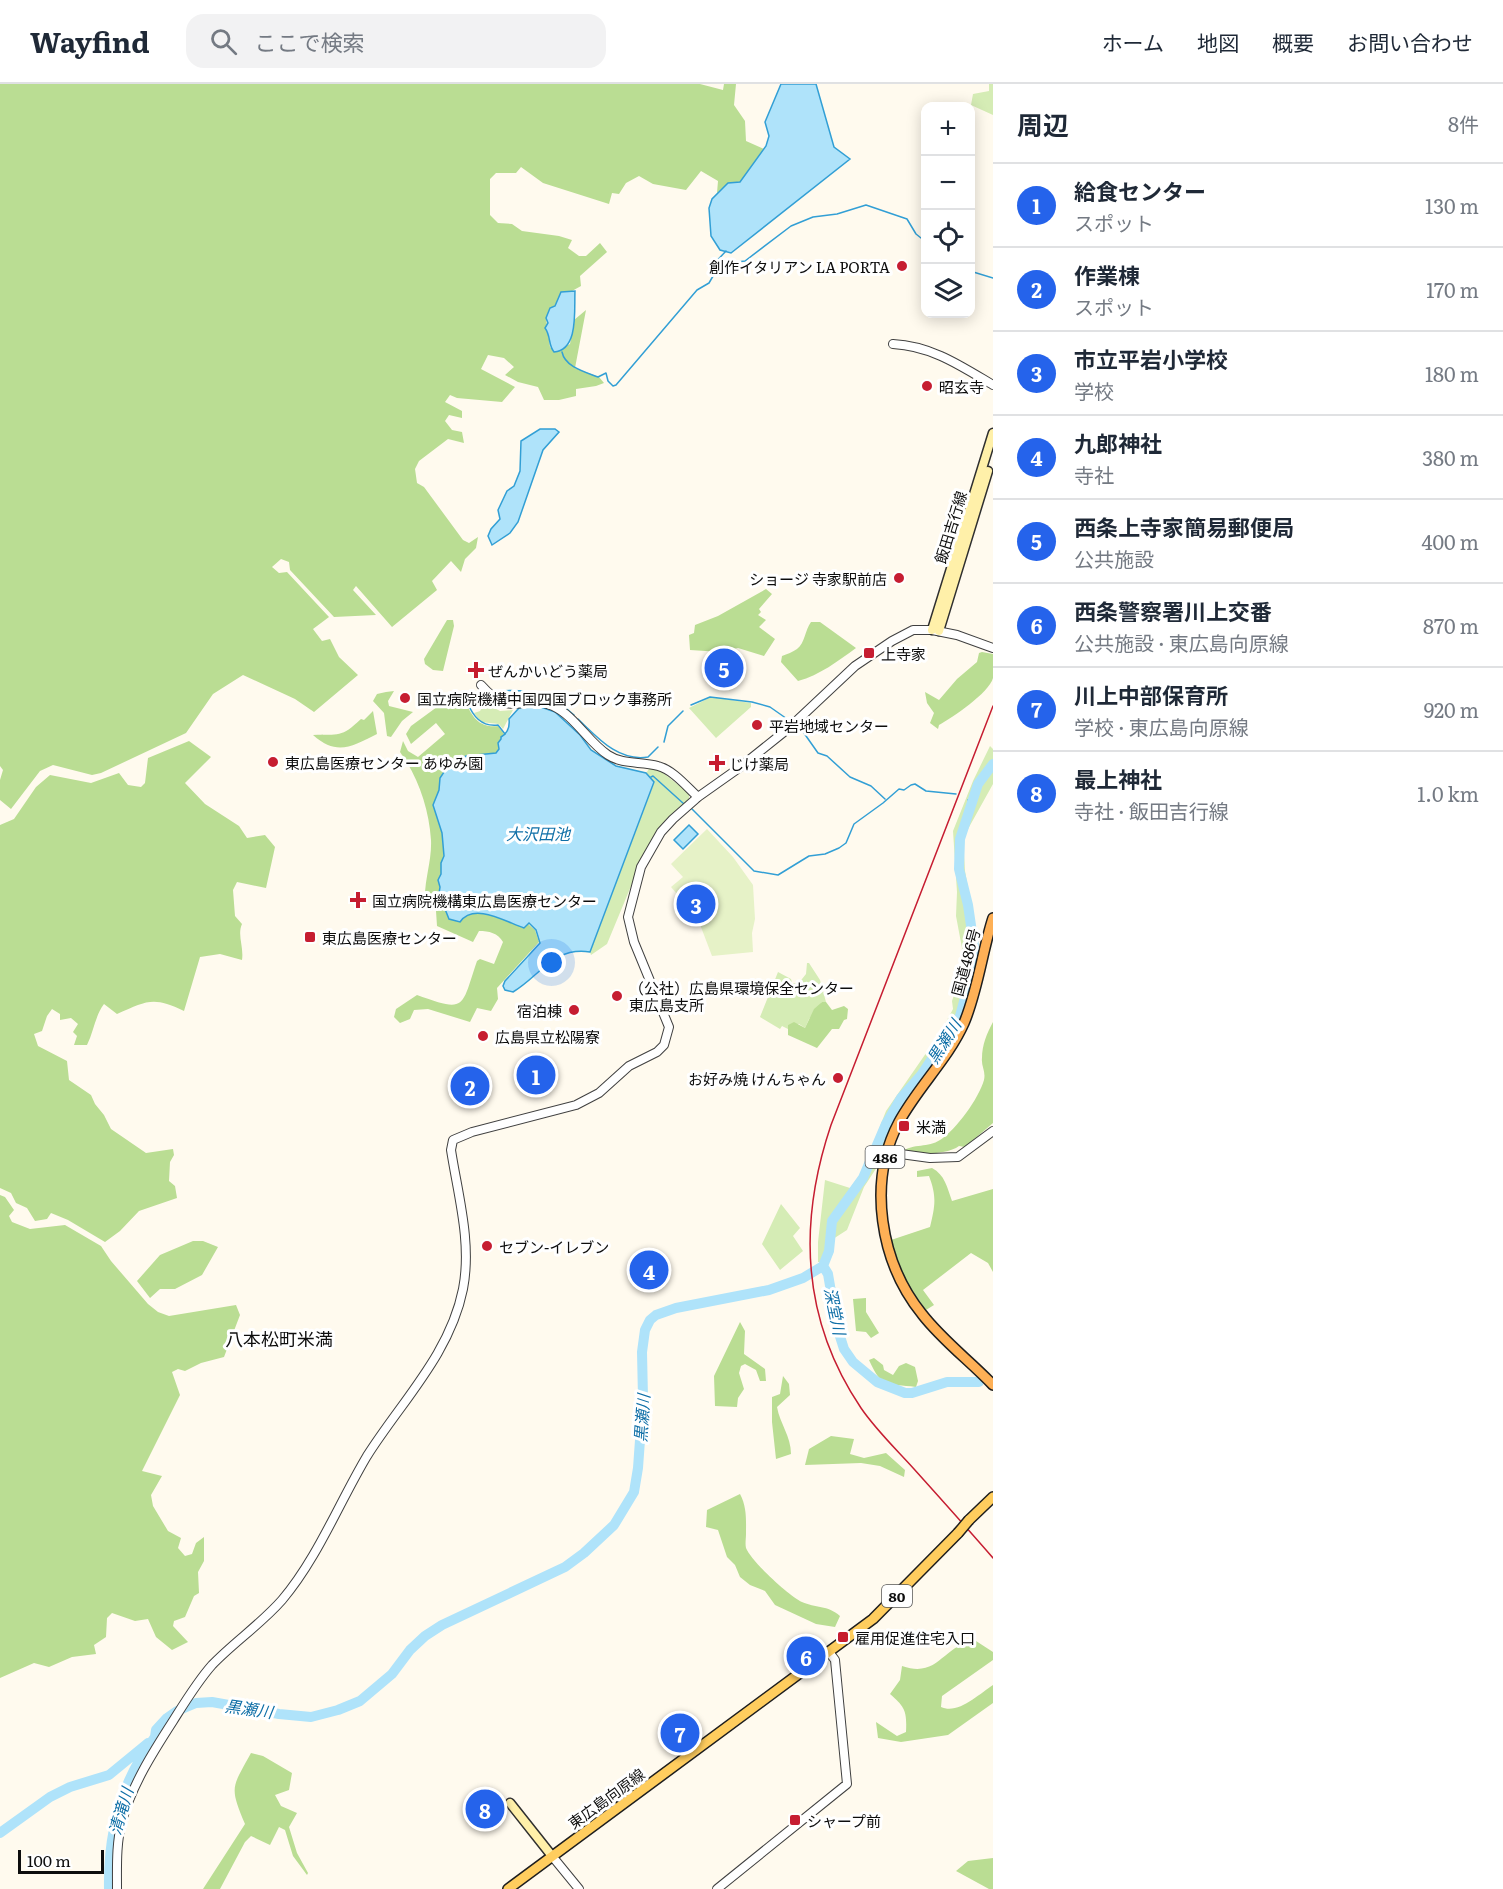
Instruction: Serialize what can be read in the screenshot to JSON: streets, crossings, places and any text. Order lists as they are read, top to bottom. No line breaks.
{"streets":{"highway":["国道486号","486"],"main road":["飯田吉行線","80","東広島向原線"]},"districts":["八本松町米満"],"water":["大沢田池","黒瀬川","深堂川","清滝川"],"places":{"other":["創作イタリアン LA PORTA","昭玄寺","ショージ 寺家駅前店","国立病院機構中国四国ブロック事務所","平岩地域センター","東広島医療センター あゆみ園","（公社）広島県環境保全センター 東広島支所","宿泊棟","広島県立松陽寮","お好み焼 けんちゃん","セブン-イレブン"],"transit":["上寺家","東広島医療センター","米満","雇用促進住宅入口","シャープ前"],"health":["ぜんかいどう薬局","じけ薬局","国立病院機構東広島医療センター"]},"scale_bar":"100 m","page":{"header":"Wayfind","search":"ここで検索","nav":["ホーム","地図","概要","お問い合わせ"],"heading":["周辺","8件"],"map_buttons":["+","−"],"list":[{"mark":"1","name":"給食センター","note":"スポット","value":"130 m"},{"mark":"2","name":"作業棟","note":"スポット","value":"170 m"},{"mark":"3","name":"市立平岩小学校","note":"学校","value":"180 m"},{"mark":"4","name":"九郎神社","note":"寺社","value":"380 m"},{"mark":"5","name":"西条上寺家簡易郵便局","note":"公共施設","value":"400 m"},{"mark":"6","name":"西条警察署川上交番","note":"公共施設 · 東広島向原線","value":"870 m"},{"mark":"7","name":"川上中部保育所","note":"学校 · 東広島向原線","value":"920 m"},{"mark":"8","name":"最上神社","note":"寺社 · 飯田吉行線","value":"1.0 km"}],"pins":["5","3","1","2","4","6","7","8"],"scale":"100 m"}}
